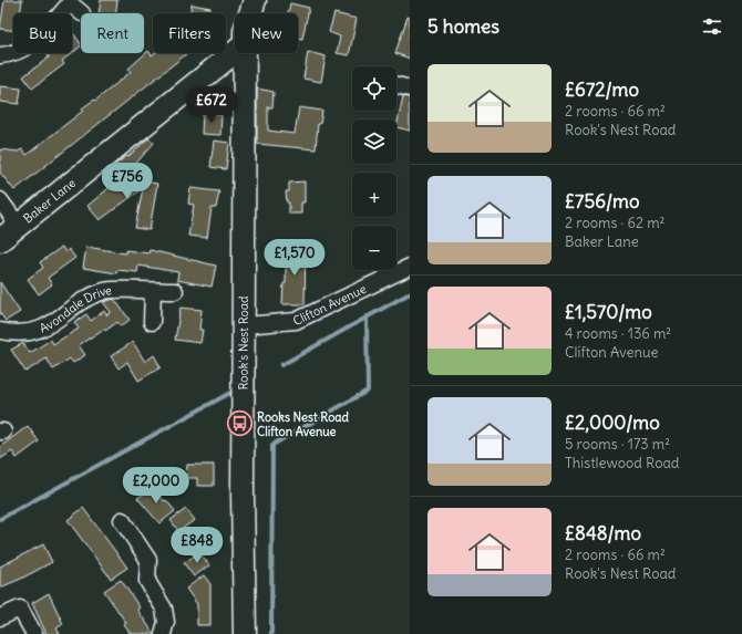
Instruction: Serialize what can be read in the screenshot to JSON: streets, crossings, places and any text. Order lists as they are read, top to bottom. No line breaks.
{"streets":{"street":["Baker Lane","Clifton Avenue","Avondale Drive","Rook's Nest Road"]},"crossings":[["Clifton Avenue","Rook's Nest Road"]],"places":{"bus stop":["Rooks Nest Road Clifton Avenue"]},"page":{"heading":"5 homes","chip":["Buy","Rent","Filters","New"],"list":[{"name":"£672/mo","note":"2 rooms · 66 m² · Rook's Nest Road"},{"name":"£756/mo","note":"2 rooms · 62 m² · Baker Lane"},{"name":"£1,570/mo","note":"4 rooms · 136 m² · Clifton Avenue"},{"name":"£2,000/mo","note":"5 rooms · 173 m² · Thistlewood Road"},{"name":"£848/mo","note":"2 rooms · 66 m² · Rook's Nest Road"}],"map_buttons":["+","−"],"price":["£672","£756","£1,570","£2,000","£848"]}}
